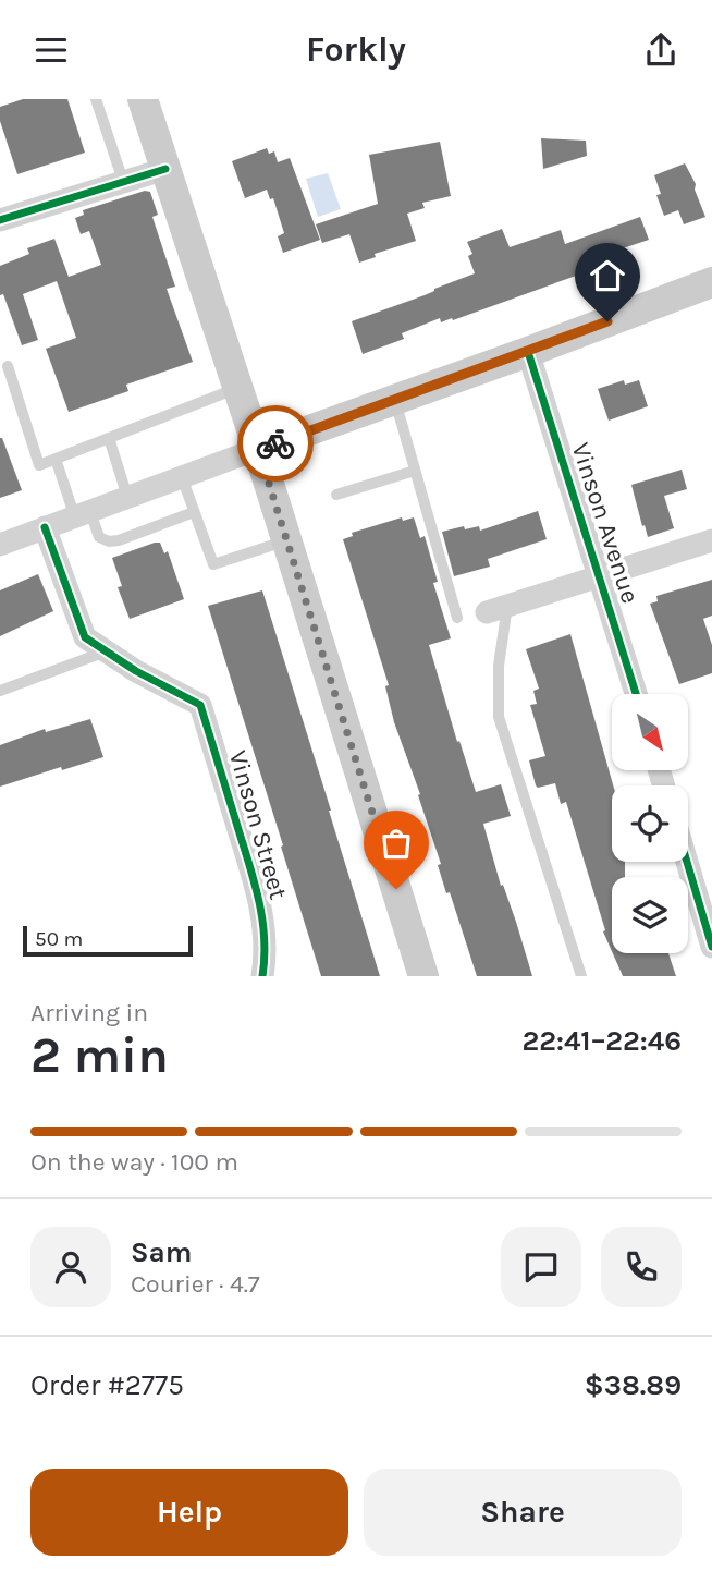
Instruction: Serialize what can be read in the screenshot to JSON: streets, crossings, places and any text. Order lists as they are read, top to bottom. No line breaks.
{"streets":{"street":["Vinson Avenue","Vinson Street"]},"scale_bar":"50 m","north":"bottom right","page":{"header":"Forkly","scale":"50 m","heading":["2 min","Arriving in","22:41–22:46"],"panel":["Sam","Courier · 4.7","Order #2775","$38.89"],"bar":"On the way · 100 m","buttons":["Help","Share"]}}
